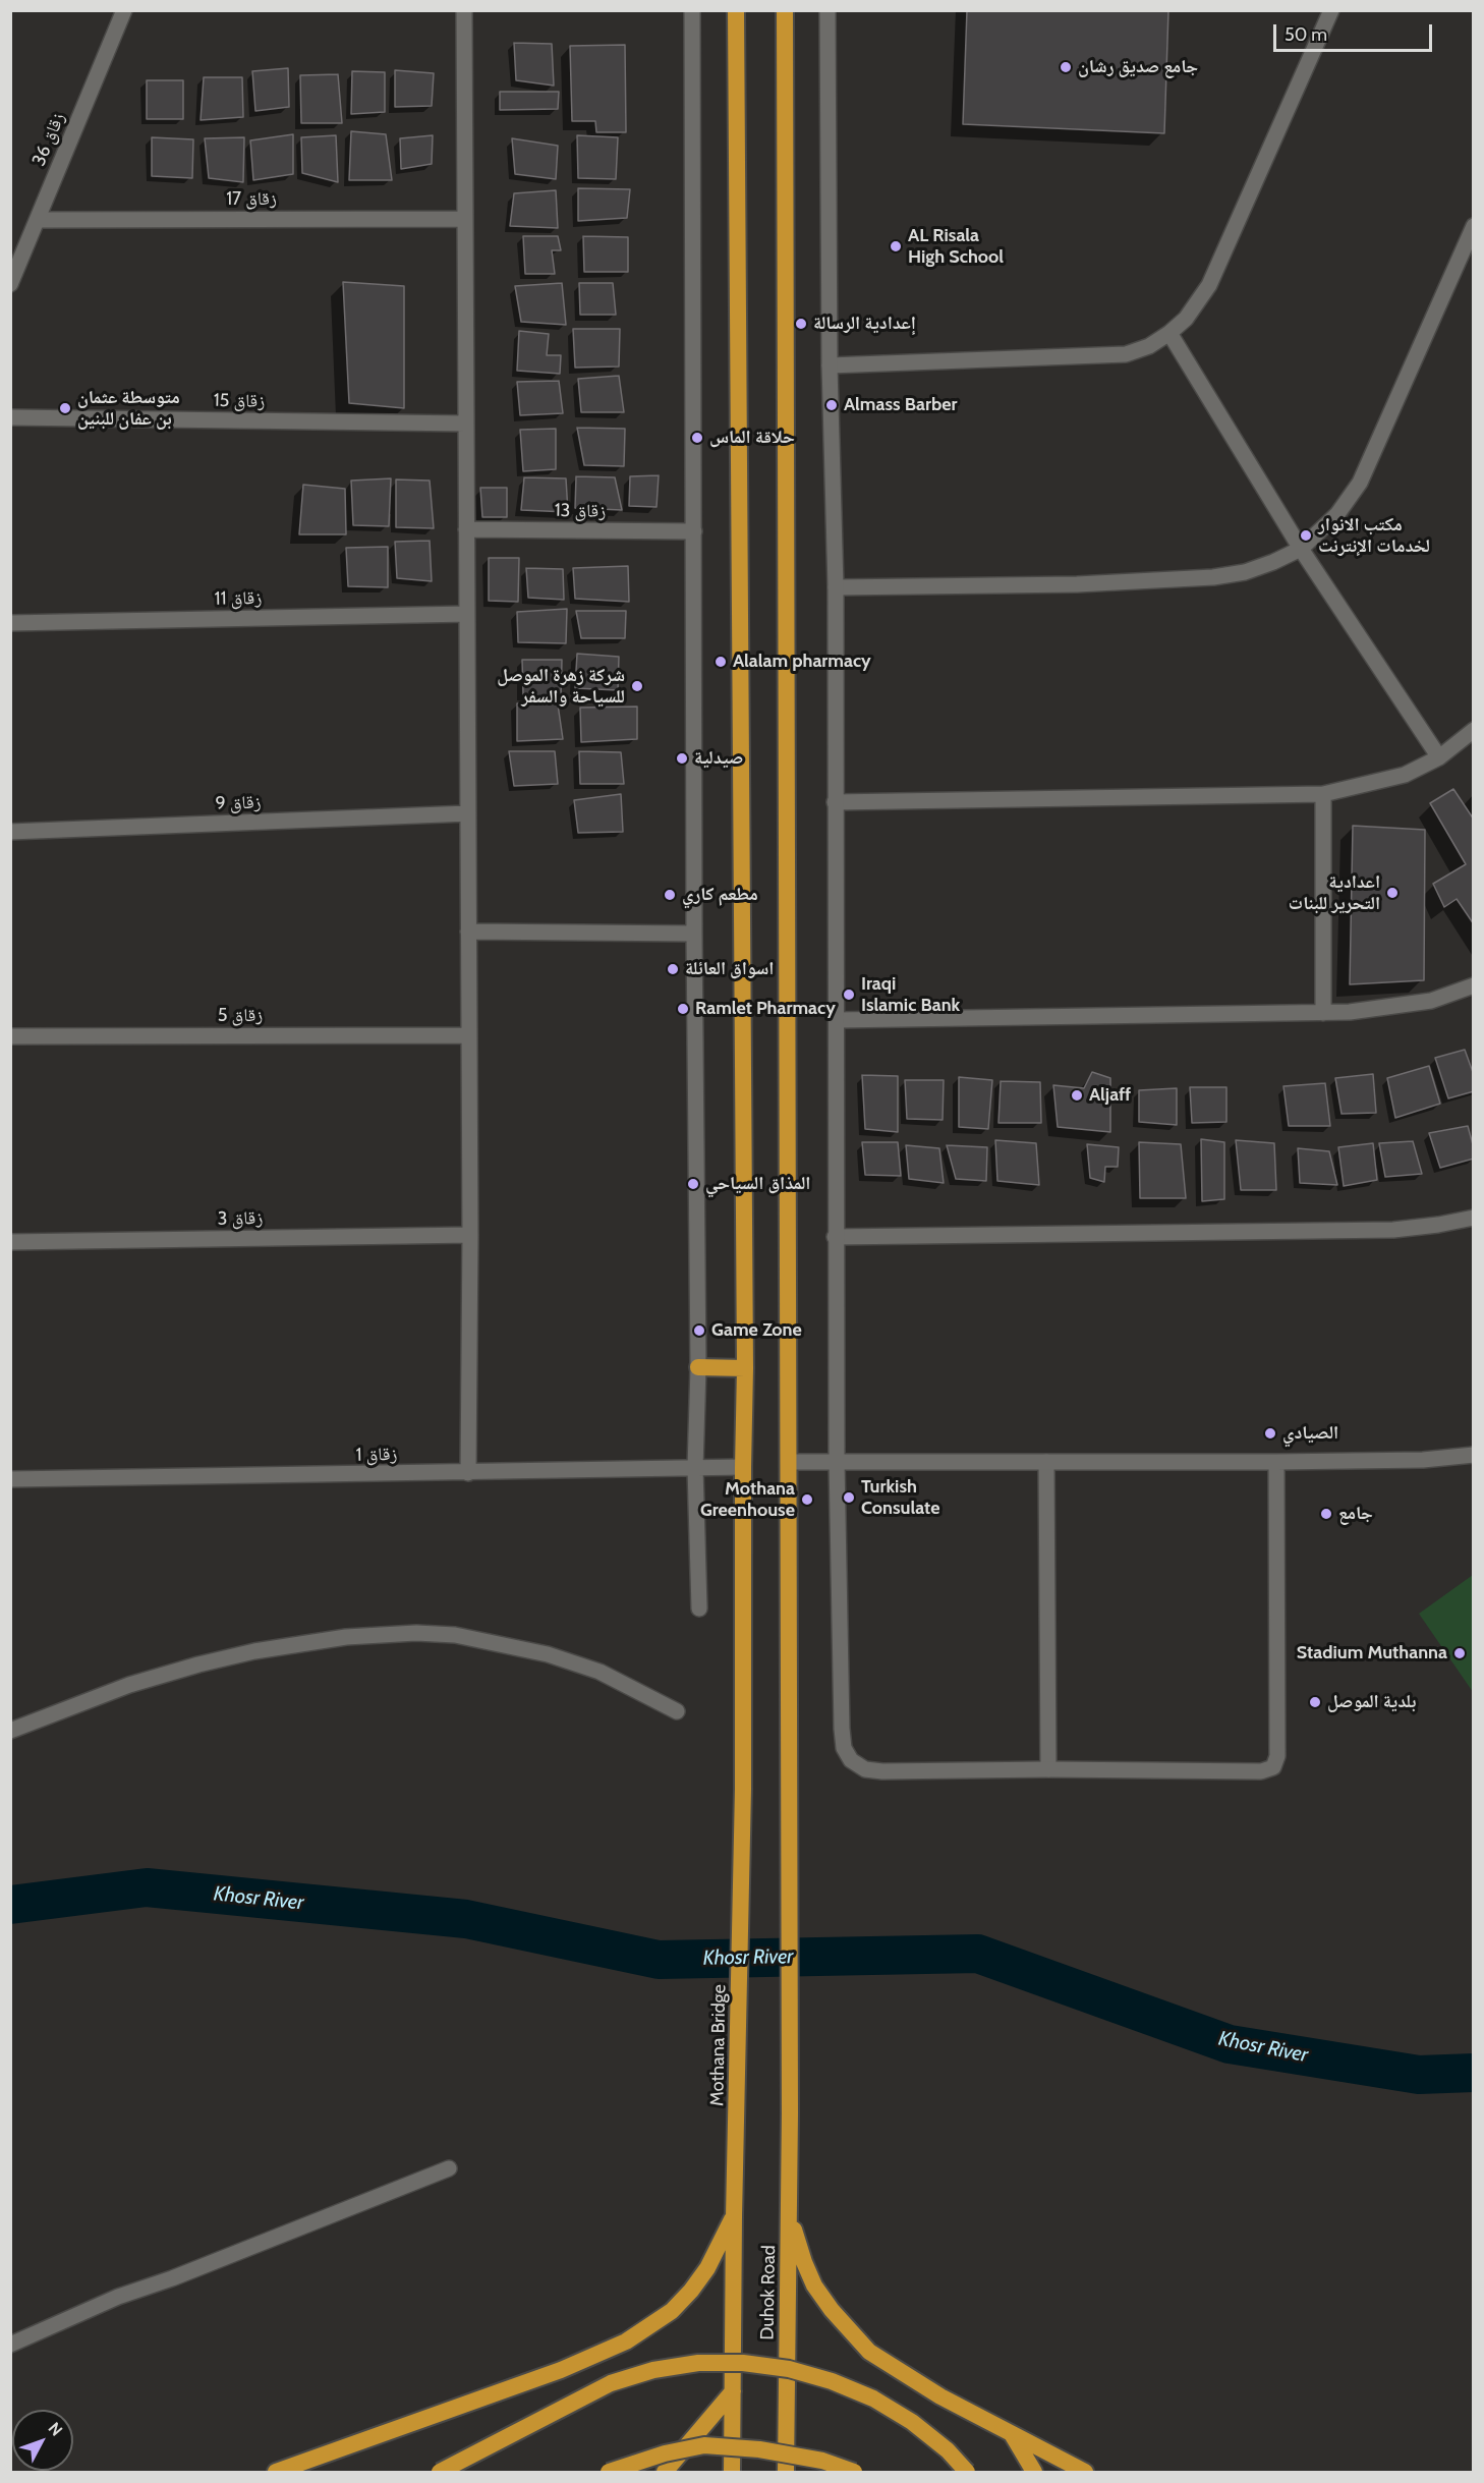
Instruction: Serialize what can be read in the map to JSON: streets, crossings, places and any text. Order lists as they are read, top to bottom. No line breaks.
{"streets":{"highway":["Mothana Bridge","Duhok Road"],"street":["زقاق 36","زقاق 17","زقاق 15","زقاق 13","زقاق 11","زقاق 9","زقاق 5","زقاق 3","زقاق 1"]},"crossings":[["زقاق 36","زقاق 17"],["زقاق 1","Mothana Bridge"],["Mothana Bridge","Duhok Road"]],"water":["Khosr River"],"places":["جامع صديق رشان","AL Risala High School","إعدادية الرسالة","Almass Barber","متوسطة عثمان بن عفان للبنين","حلاقة الماس","مكتب الانوار لخدمات الإنترنت","Alalam pharmacy","شركة زهرة الموصل للسياحة والسفر","صيدلية","اعدادية التحرير للبنات","مطعم كاري","اسواق العائلة","Iraqi Islamic Bank","Ramlet Pharmacy","Aljaff","المذاق السياحي","Game Zone","الصيادي","Turkish Consulate","Mothana Greenhouse","جامع","Stadium Muthanna","بلدية الموصل"],"scale_bar":"50 m","north":"top right"}
